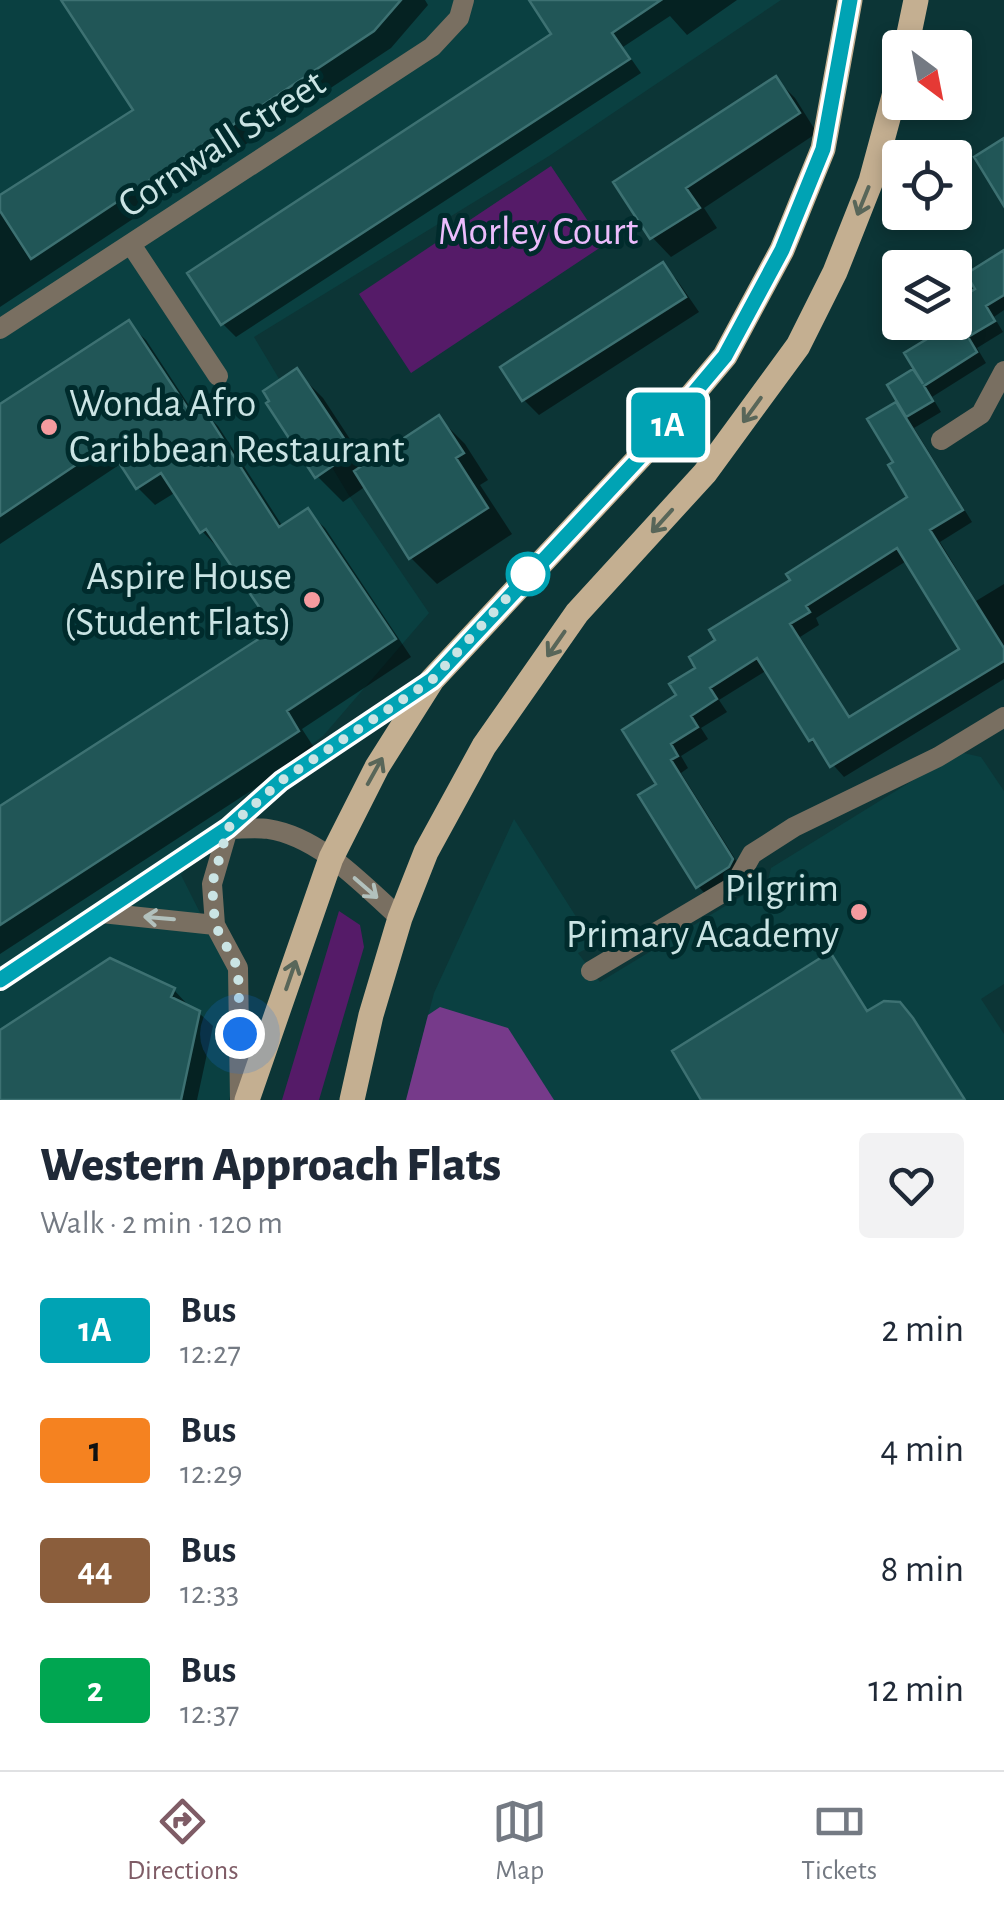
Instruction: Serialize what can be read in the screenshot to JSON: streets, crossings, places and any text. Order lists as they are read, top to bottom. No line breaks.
{"streets":{"street":["Cornwall Street"]},"parks":["Morley Court"],"places":["Wonda Afro Caribbean Restaurant","Aspire House (Student Flats)","Pilgrim Primary Academy"],"lines":["bus line 1A"],"north":"bottom right","page":{"on_map":"1A","heading":["Western Approach Flats","Walk · 2 min · 120 m"],"list":[{"mark":"1A","name":"Bus","note":"12:27","value":"2 min"},{"mark":"1","name":"Bus","note":"12:29","value":"4 min"},{"mark":"44","name":"Bus","note":"12:33","value":"8 min"},{"mark":"2","name":"Bus","note":"12:37","value":"12 min"}],"tabs":["Directions","Map","Tickets"]}}
